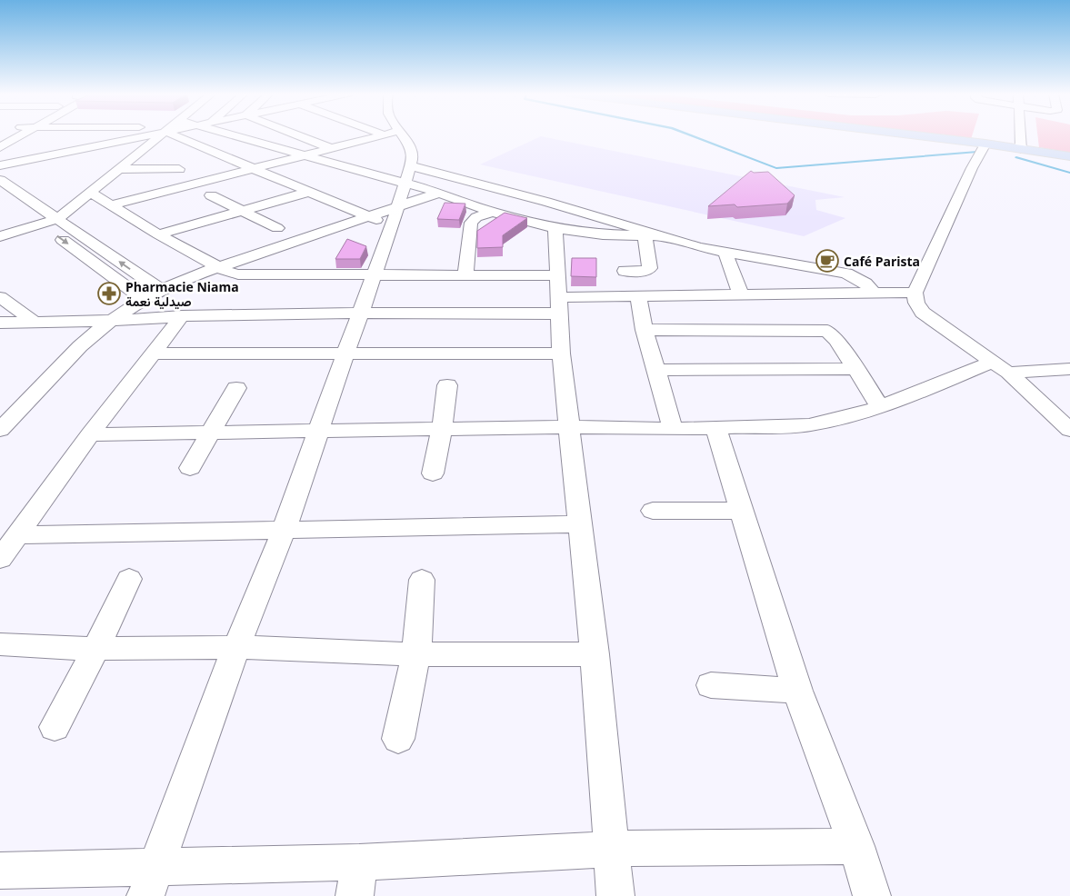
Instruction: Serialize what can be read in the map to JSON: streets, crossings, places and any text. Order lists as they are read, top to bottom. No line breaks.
{"places":{"cafe":["Café Parista"],"pharmacy":["Pharmacie Niama صيدلية نعمة"]}}
